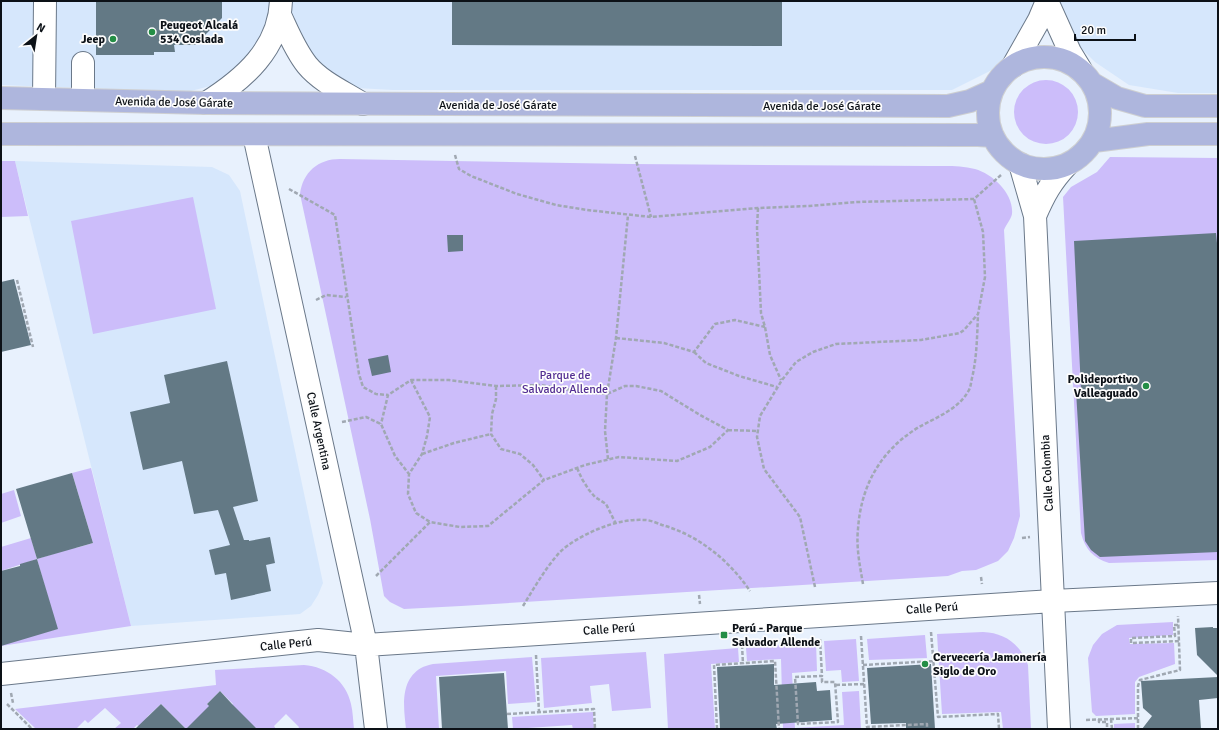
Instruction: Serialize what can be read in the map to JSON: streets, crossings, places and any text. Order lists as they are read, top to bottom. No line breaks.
{"streets":{"main road":["Avenida de José Gárate"],"street":["Calle Argentina","Calle Colombia","Calle Perú"]},"crossings":[["Avenida de José Gárate","Calle Colombia"],["Calle Argentina","Calle Perú"],["Calle Colombia","Calle Perú"]],"parks":["Parque de Salvador Allende"],"places":{"other":["Peugeot Alcalá 534 Coslada","Jeep","Polideportivo Valleaguado","Cervecería Jamonería Siglo de Oro"],"transit":["Perú - Parque Salvador Allende"]},"scale_bar":"20 m","north":"top right"}
